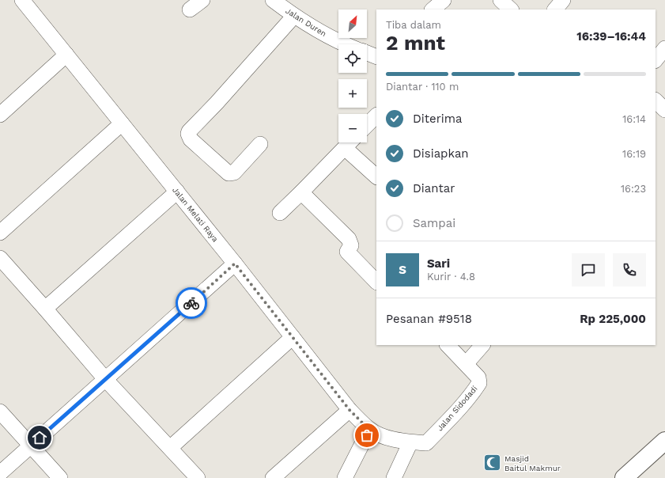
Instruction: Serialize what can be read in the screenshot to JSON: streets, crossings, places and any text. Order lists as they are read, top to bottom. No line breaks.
{"streets":{"street":["Jalan Duren","Jalan Melati Raya","Jalan Sidodadi"]},"places":{"mosque":["Masjid Baitul Makmur"]},"north":"top right","page":{"map_buttons":["+","−"],"heading":["2 mnt","Tiba dalam","16:39–16:44"],"panel":["Sari","Kurir · 4.8","Pesanan #9518","Rp 225,000"],"bar":"Diantar · 110 m","list":[["Diterima","16:14"],["Disiapkan","16:19"],["Diantar","16:23"],"Sampai"],"round":"S"}}
